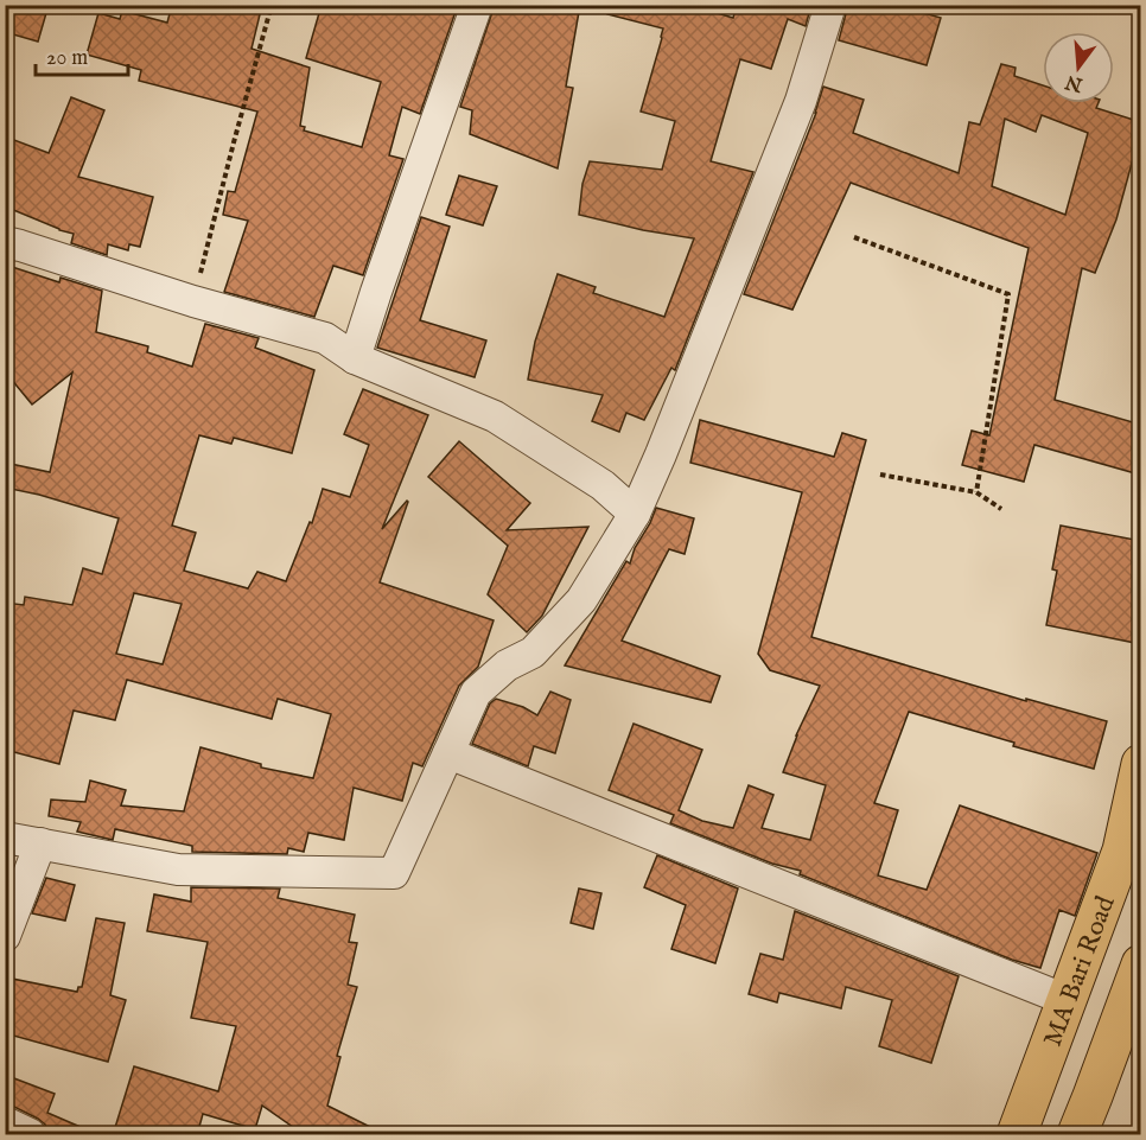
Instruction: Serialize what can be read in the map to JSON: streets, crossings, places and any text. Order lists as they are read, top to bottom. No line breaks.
{"streets":{"main road":["MA Bari Road"]},"scale_bar":"20 m","north":"bottom"}
